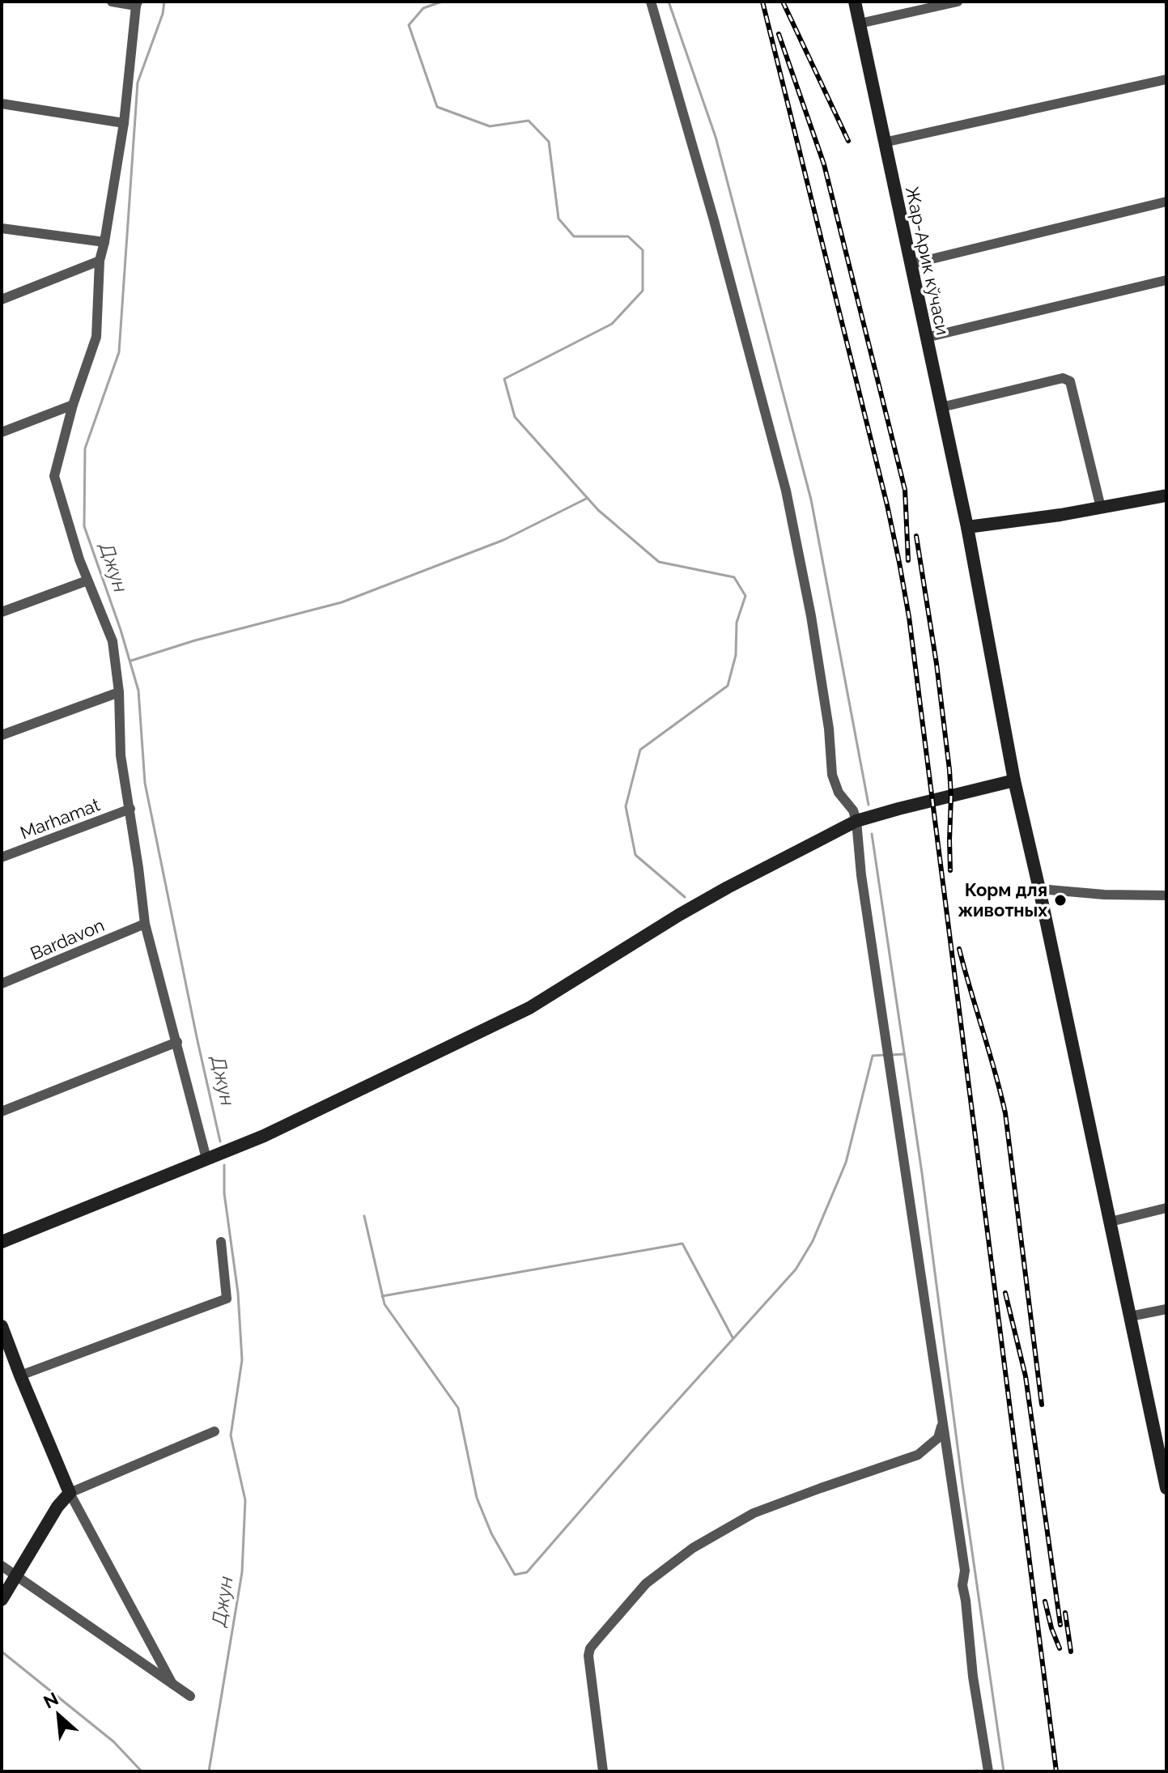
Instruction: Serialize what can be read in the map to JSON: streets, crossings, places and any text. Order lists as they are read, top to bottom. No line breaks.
{"streets":{"main road":["Жар-Арик кўчаси"],"street":["Marhamat","Bardavon"]},"water":["Джун"],"places":["Корм для животных"],"north":"top left"}
